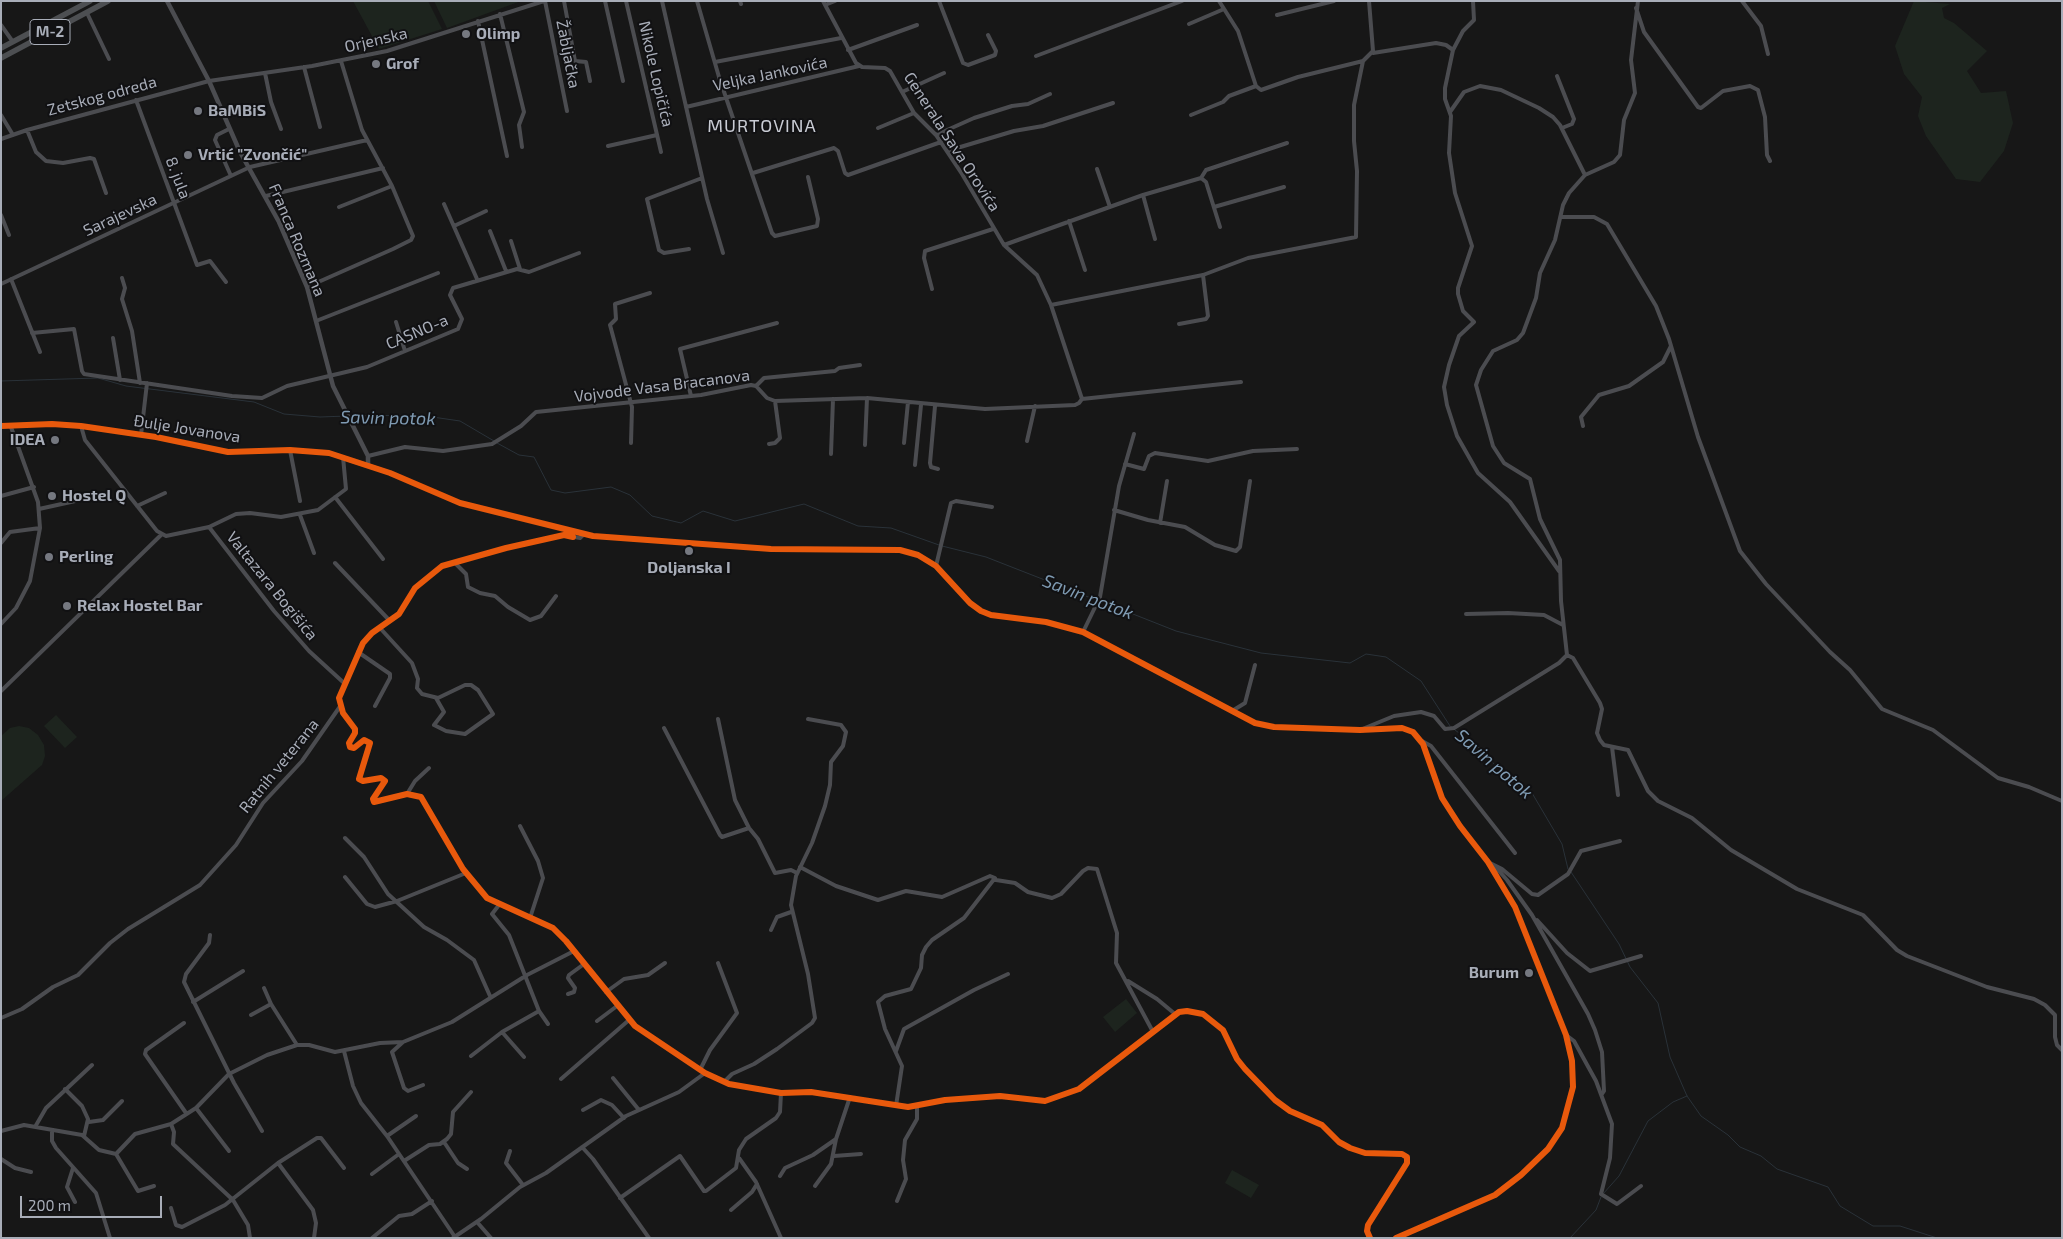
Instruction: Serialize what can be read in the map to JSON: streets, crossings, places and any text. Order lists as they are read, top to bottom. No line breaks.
{"streets":{"main road":["M-2"],"street":["Orjenska","Žabljačka","Nikole Lopičića","Veljka Jankovića","Zetskog odreda","Generala Sava Orovića","8. jula","Sarajevska","Franca Rozmana","CASNO-a","Vojvode Vasa Bracanova","Đulje Jovanova","Valtazara Bogišića","Ratnih veterana"]},"crossings":[["Orjenska","Žabljačka"],["Orjenska","Zetskog odreda"],["Orjenska","Franca Rozmana"],["Veljka Jankovića","Generala Sava Orovića"],["Zetskog odreda","8. jula"],["Zetskog odreda","Franca Rozmana"],["8. jula","Sarajevska"],["Sarajevska","Franca Rozmana"],["Franca Rozmana","CASNO-a"],["Franca Rozmana","Vojvode Vasa Bracanova"],["Franca Rozmana","Đulje Jovanova"],["Đulje Jovanova","Ratnih veterana"],["Valtazara Bogišića","Ratnih veterana"]],"districts":["MURTOVINA"],"water":["Savin potok"],"places":["Olimp","Grof","BaMBiS","Vrtić \"Zvončić\"","IDEA","Hostel Q","Doljanska I","Perling","Relax Hostel Bar","Burum"],"scale_bar":"200 m"}
